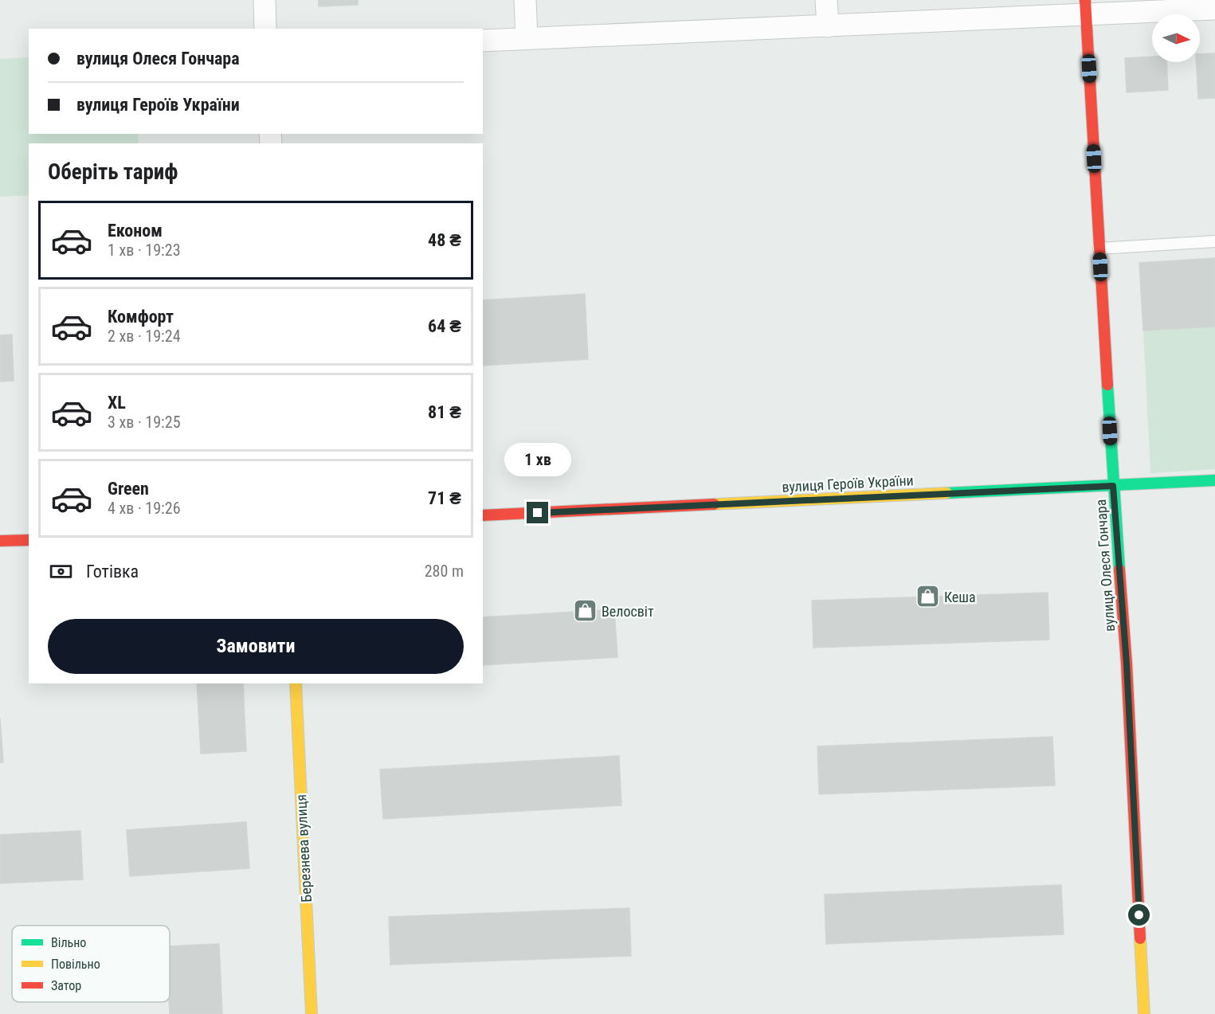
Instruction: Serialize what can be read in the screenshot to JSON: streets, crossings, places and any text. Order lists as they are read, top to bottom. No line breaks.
{"streets":{"street":["вулиця Героїв України","вулиця Олеся Гончара","Березнева вулиця"]},"crossings":[["вулиця Героїв України","вулиця Олеся Гончара"]],"places":{"shop":["Кеша","Велосвіт"]},"legend":["Вільно","Повільно","Затор"],"north":"right","page":{"banner":["вулиця Олеся Гончара","вулиця Героїв України"],"heading":"Оберіть тариф","list":[{"name":"Економ","note":"1 хв · 19:23","value":"48 ₴"},{"name":"Комфорт","note":"2 хв · 19:24","value":"64 ₴"},{"name":"XL","note":"3 хв · 19:25","value":"81 ₴"},{"name":"Green","note":"4 хв · 19:26","value":"71 ₴"}],"bubble":"1 хв","pay":["Готівка","280 m"],"buttons":"Замовити"}}
